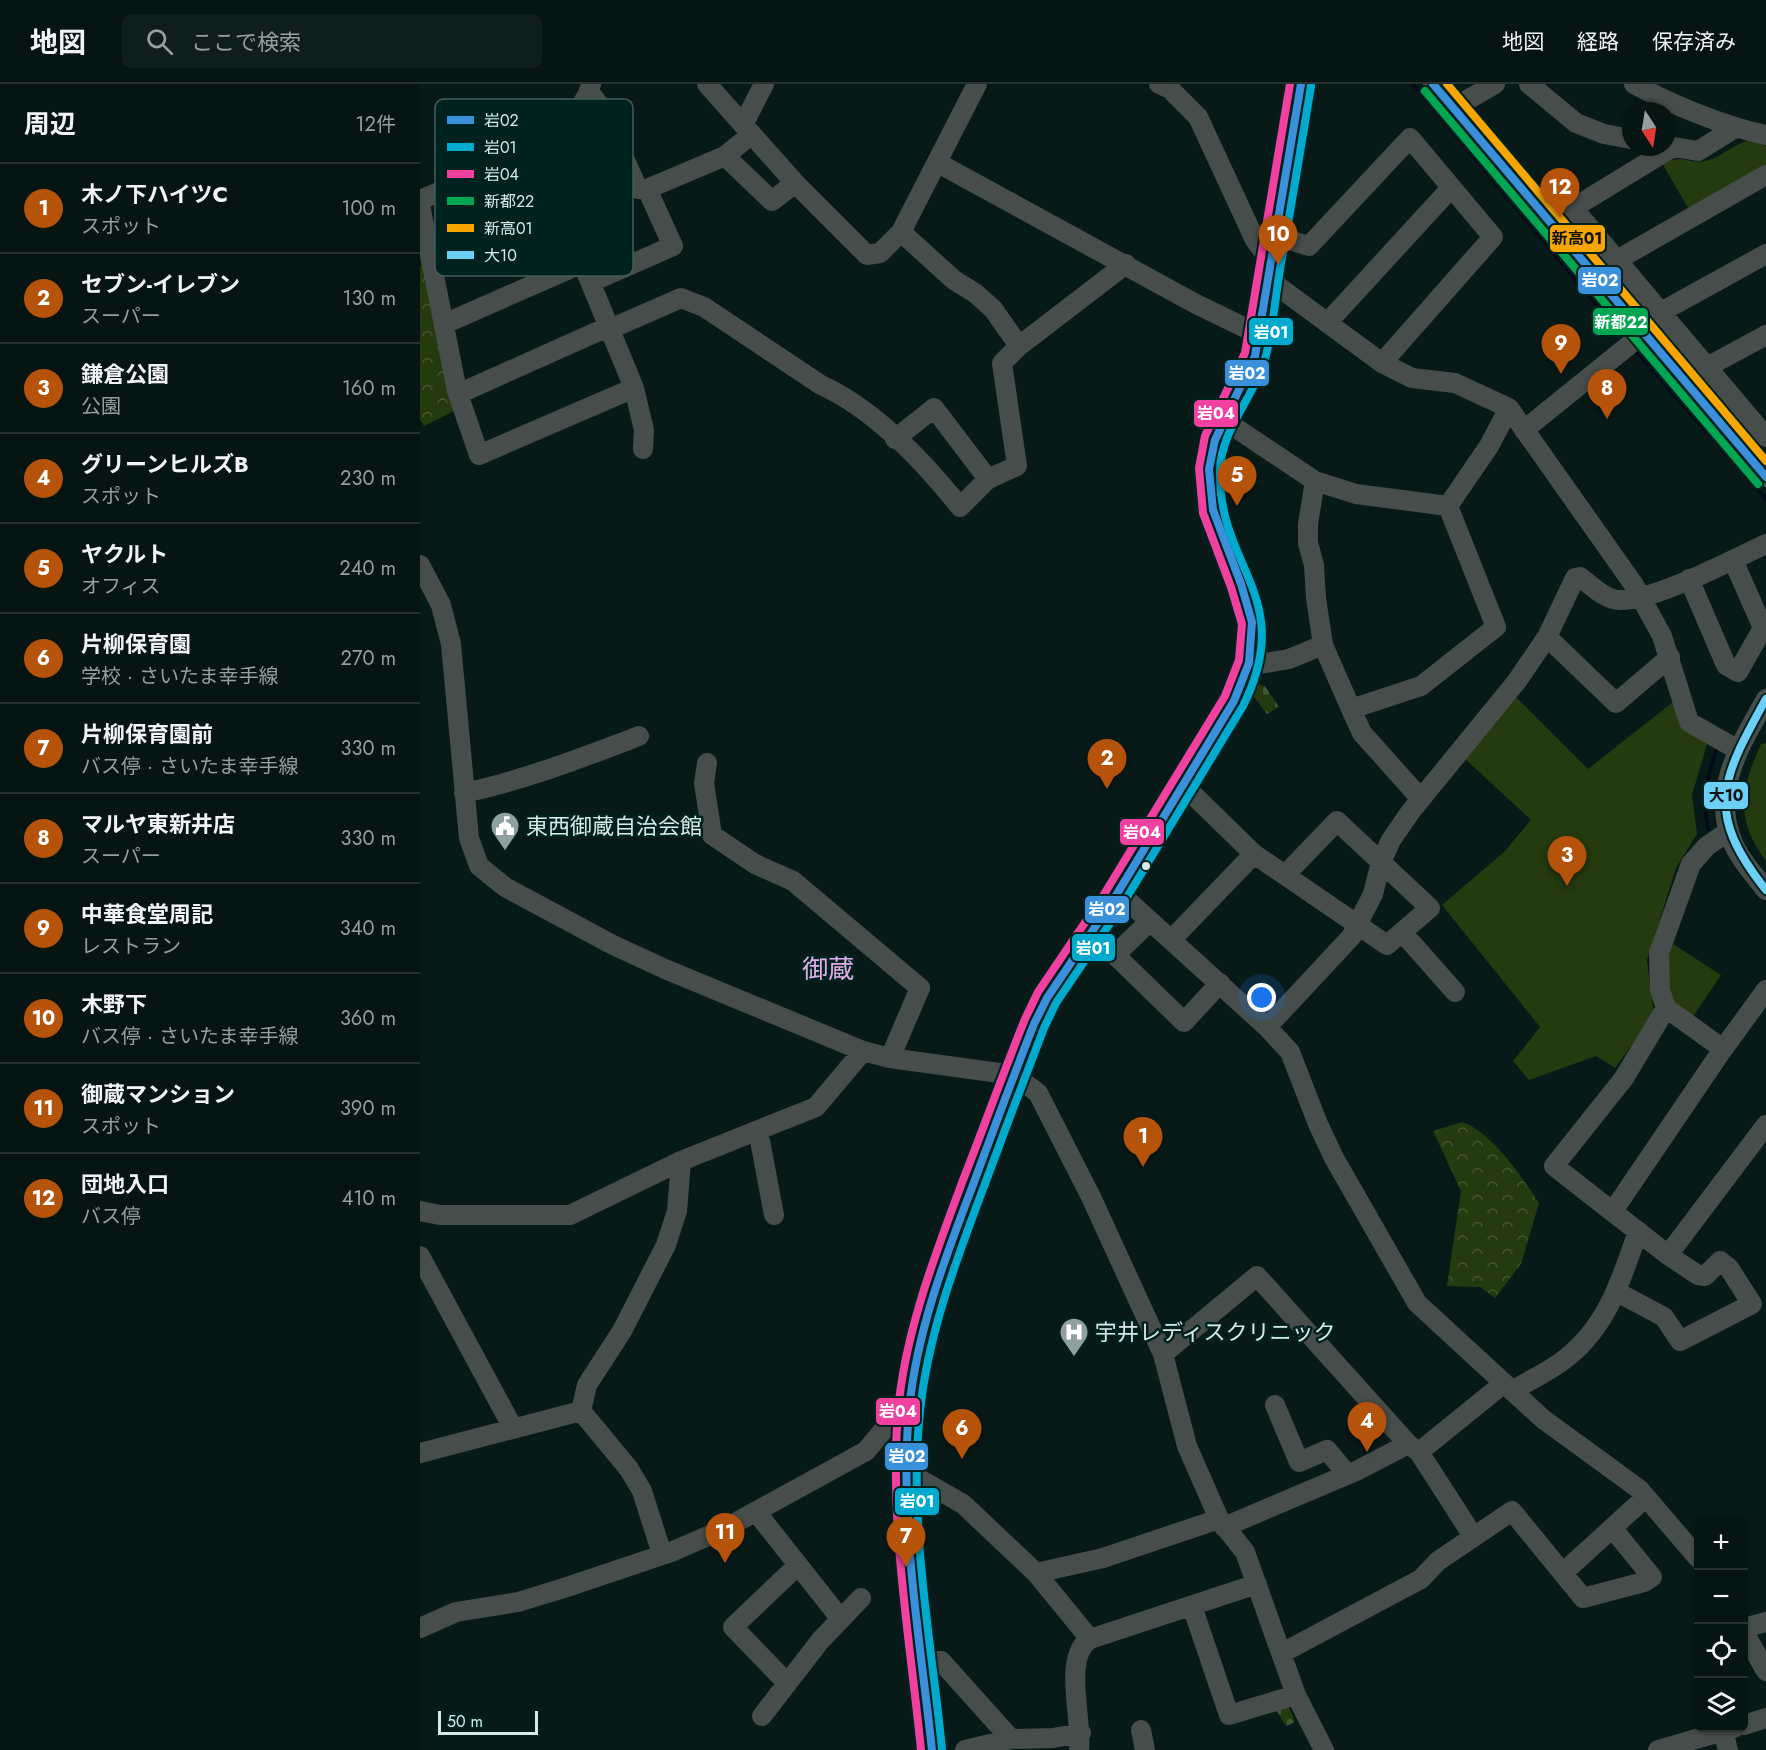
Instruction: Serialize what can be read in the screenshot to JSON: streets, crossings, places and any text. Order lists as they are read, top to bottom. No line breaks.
{"districts":["御蔵"],"places":{"public building":["東西御蔵自治会館"],"hospital":["宇井レディスクリニック"]},"lines":["transit line 岩02","transit line 岩04","transit line 新高01","transit line 岩01","transit line 新都22","transit line 大10"],"legend":["岩02","岩01","岩04","新都22","新高01","大10"],"scale_bar":"50 m","north":"bottom","page":{"header":"地図","search":"ここで検索","nav":["地図","経路","保存済み"],"heading":["周辺","12件"],"list":[{"mark":"1","name":"木ノ下ハイツC","note":"スポット","value":"100 m"},{"mark":"2","name":"セブン-イレブン","note":"スーパー","value":"130 m"},{"mark":"3","name":"鎌倉公園","note":"公園","value":"160 m"},{"mark":"4","name":"グリーンヒルズB","note":"スポット","value":"230 m"},{"mark":"5","name":"ヤクルト","note":"オフィス","value":"240 m"},{"mark":"6","name":"片柳保育園","note":"学校 · さいたま幸手線","value":"270 m"},{"mark":"7","name":"片柳保育園前","note":"バス停 · さいたま幸手線","value":"330 m"},{"mark":"8","name":"マルヤ東新井店","note":"スーパー","value":"330 m"},{"mark":"9","name":"中華食堂周記","note":"レストラン","value":"340 m"},{"mark":"10","name":"木野下","note":"バス停 · さいたま幸手線","value":"360 m"},{"mark":"11","name":"御蔵マンション","note":"スポット","value":"390 m"},{"mark":"12","name":"団地入口","note":"バス停","value":"410 m"}],"pins":["12","10","9","8","5","2","3","1","4","6","11","7"],"map_buttons":["+","−"],"scale":"50 m"}}
